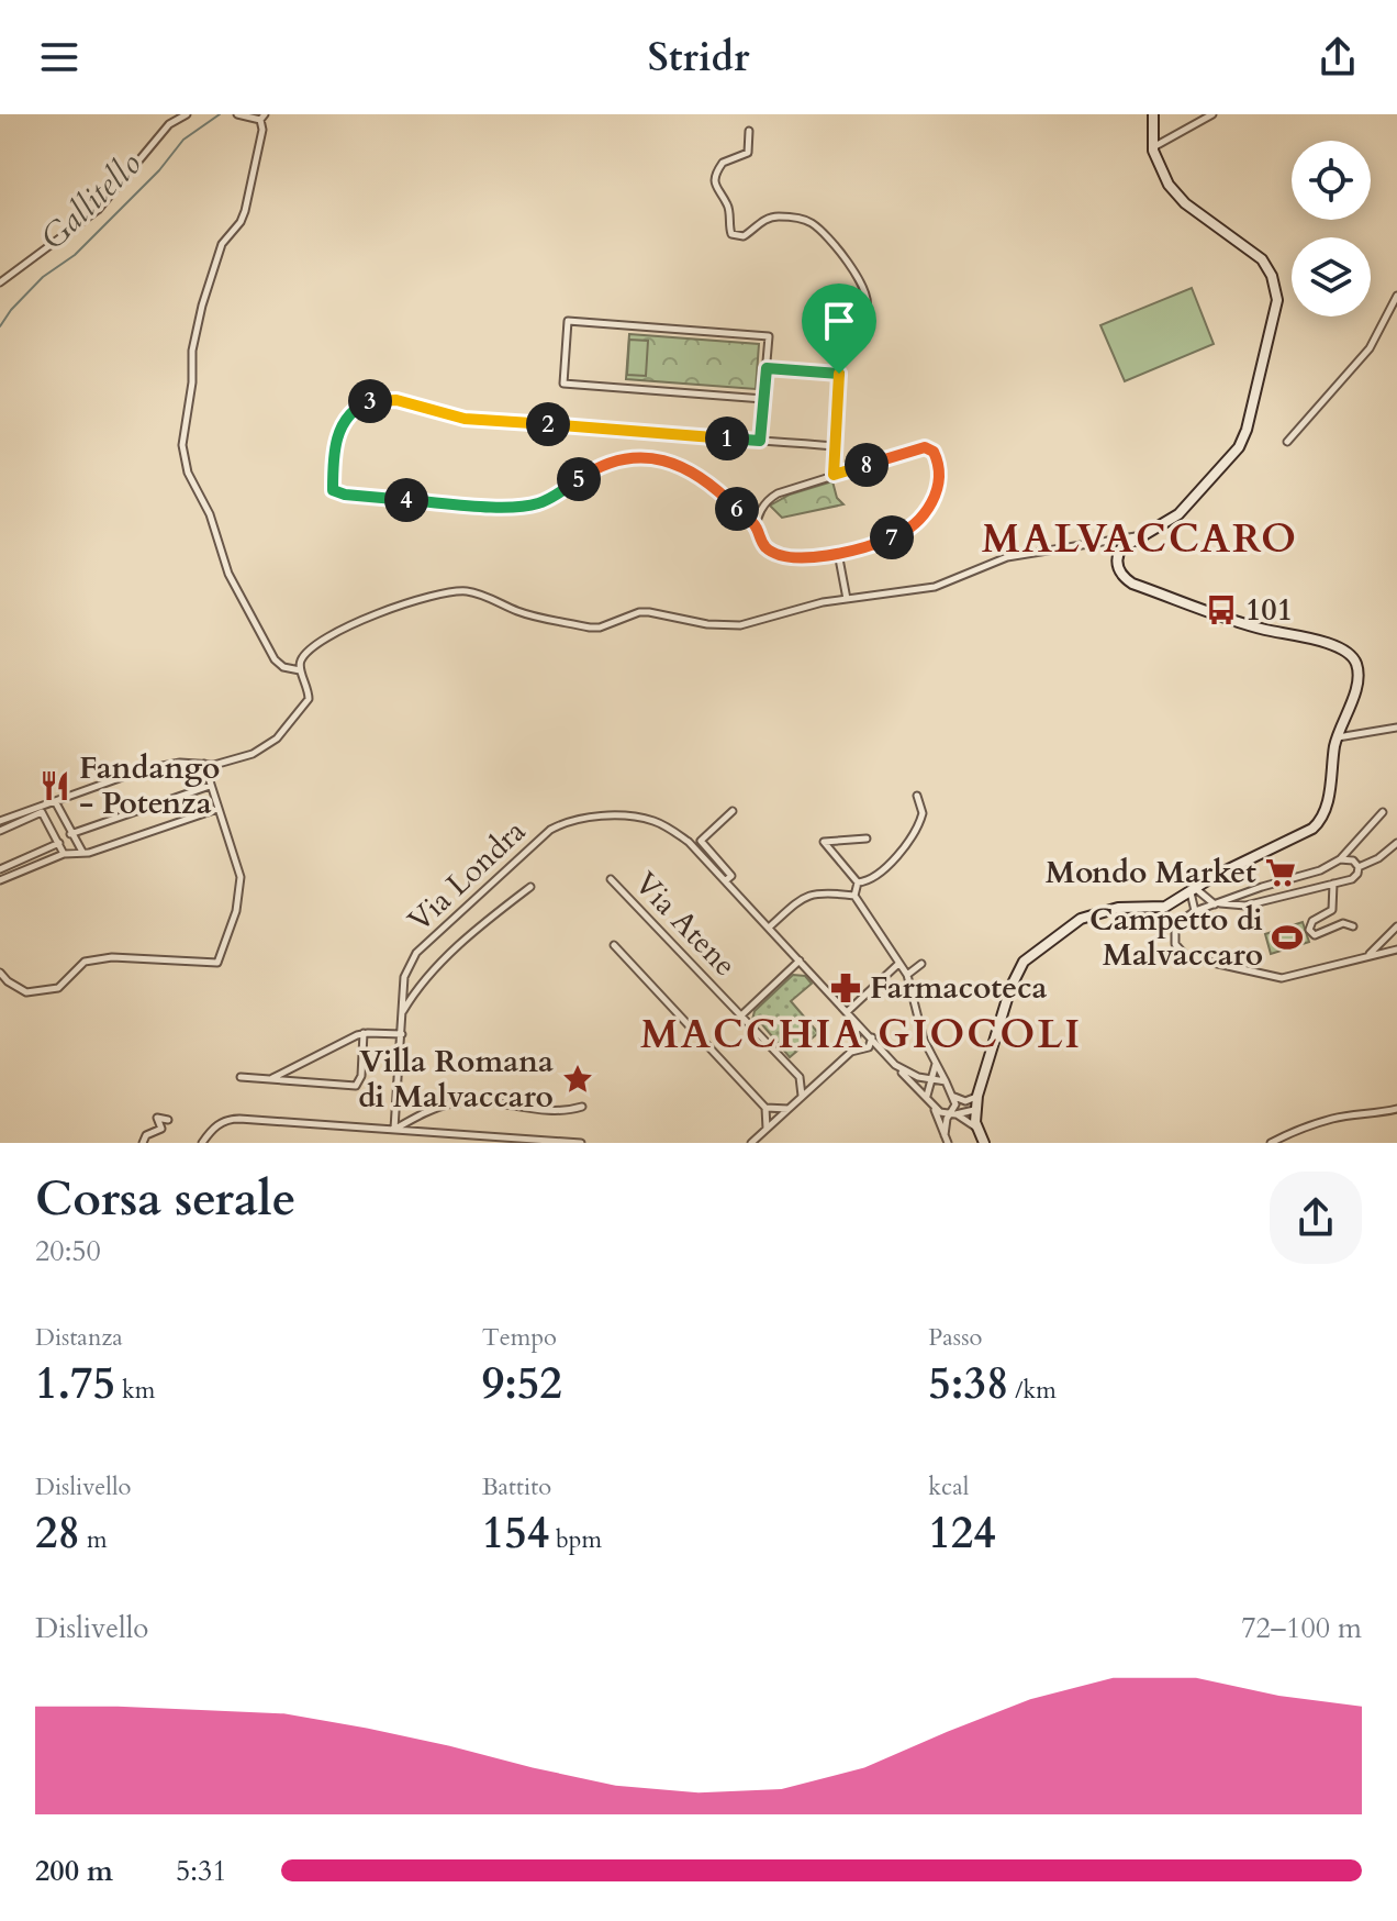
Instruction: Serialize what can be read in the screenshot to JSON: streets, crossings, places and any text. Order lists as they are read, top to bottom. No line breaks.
{"streets":{"street":["Via Londra","Via Atene"]},"districts":["MALVACCARO","MACCHIA GIOCOLI"],"water":["Gallitello"],"places":{"bus stop":["101"],"restaurant":["Fandango - Potenza"],"supermarket":["Mondo Market"],"sports":["Campetto di Malvaccaro"],"pharmacy":["Farmacoteca"],"place":["Villa Romana di Malvaccaro"]},"page":{"header":"Stridr","pins":["3","2","1","8","5","4","6","7"],"heading":["Corsa serale","20:50"],"stats":[["Distanza","1.75 km"],["Tempo","9:52"],["Passo","5:38 /km"],["Dislivello","28 m"],["Battito","154 bpm"],["kcal","124"]],"chart":["Dislivello","72–100 m"],"list":[{"name":"200 m","note":"5:31"}]}}
